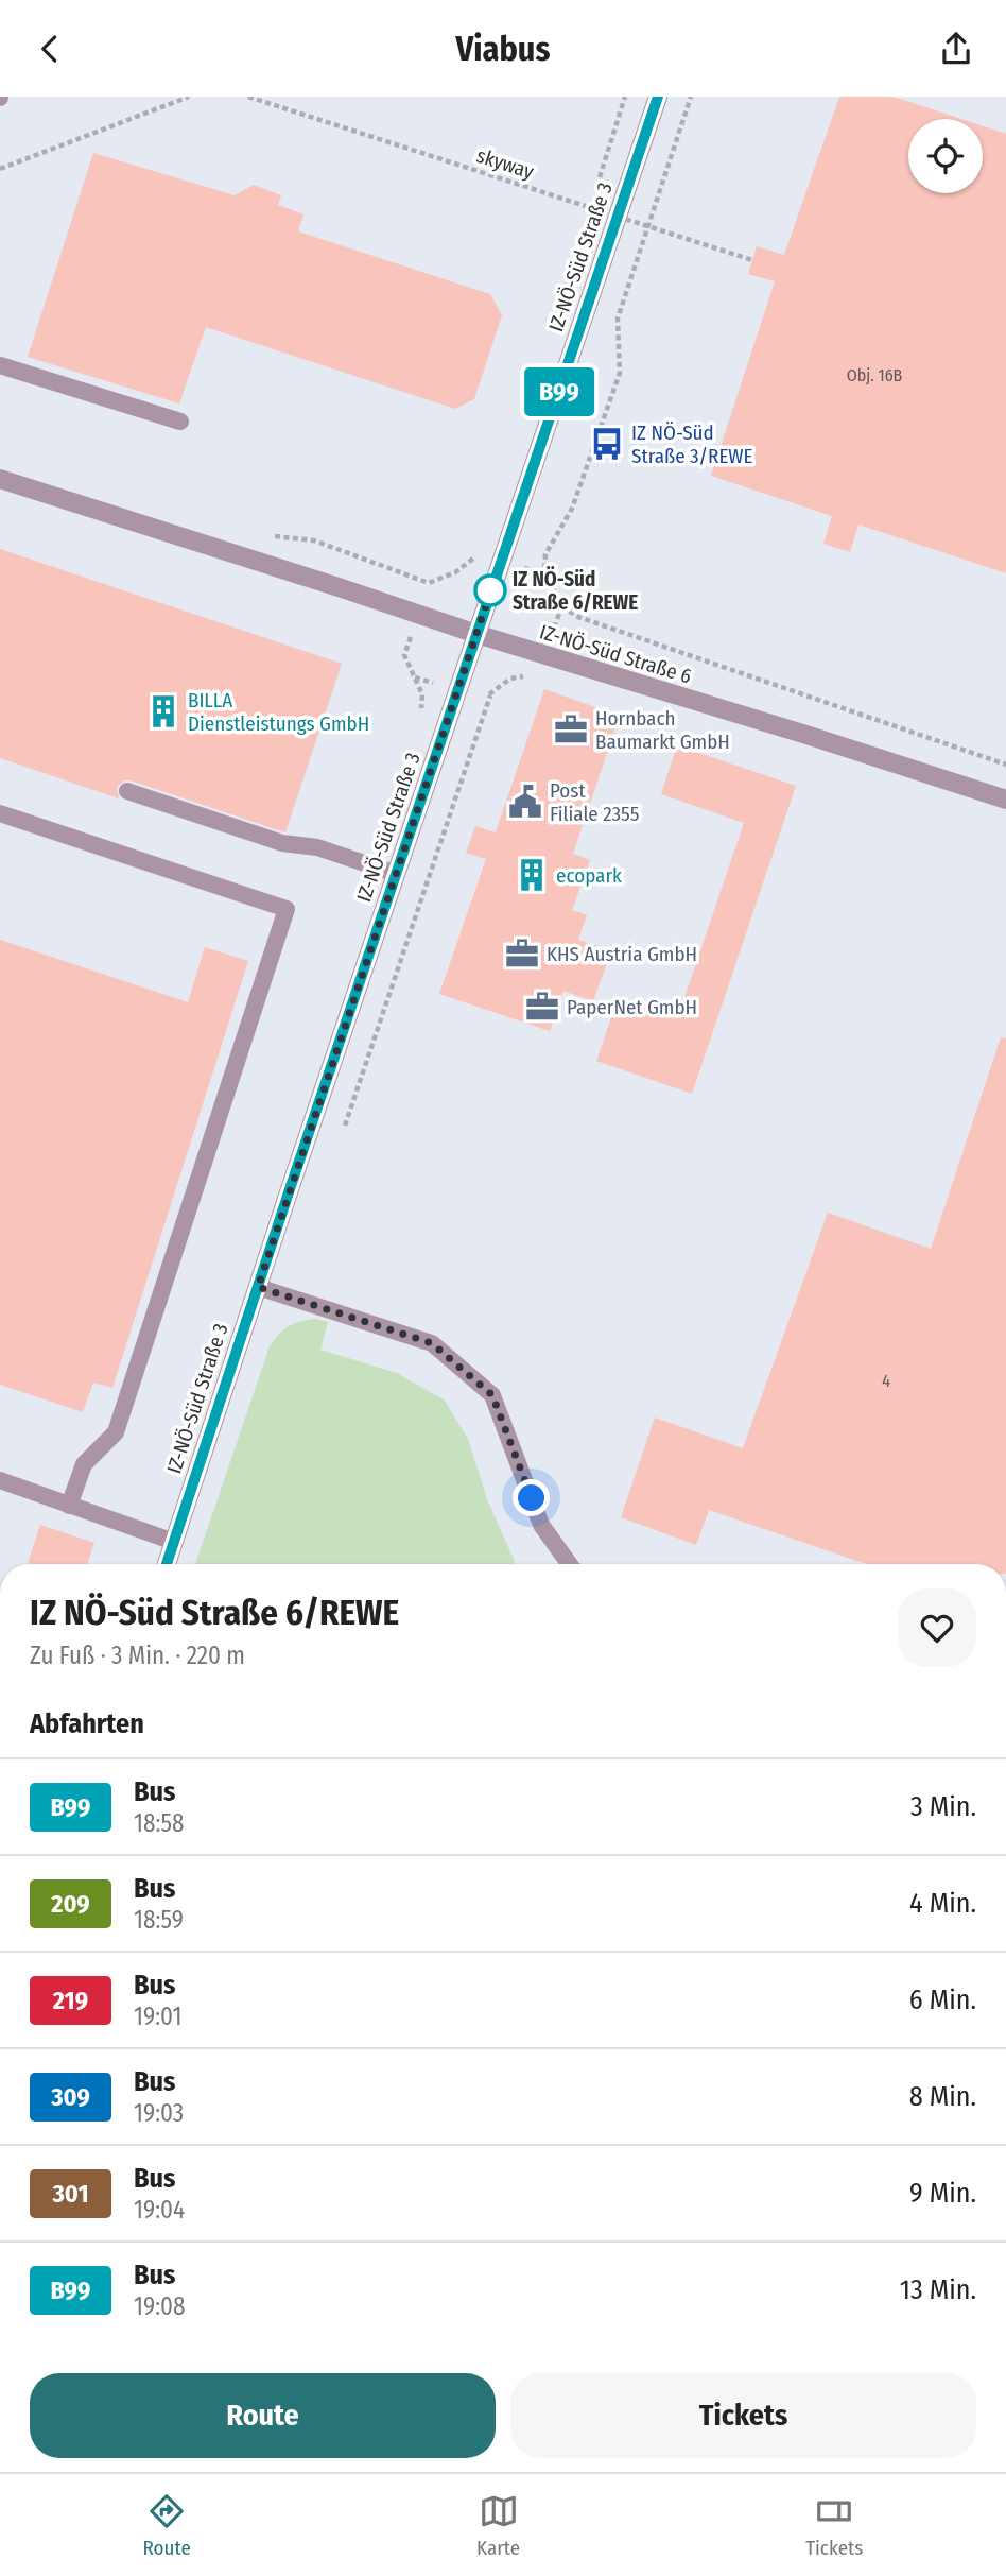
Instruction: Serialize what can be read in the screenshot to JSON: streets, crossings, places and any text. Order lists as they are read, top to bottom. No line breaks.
{"streets":{"street":["IZ-NÖ-Süd Straße 3","IZ-NÖ-Süd Straße 6"],"path":["skyway"]},"crossings":[["IZ-NÖ-Süd Straße 3","IZ-NÖ-Süd Straße 6"]],"places":{"bus stop":["IZ NÖ-Süd Straße 3/REWE"],"other":["IZ NÖ-Süd Straße 6/REWE"],"building":["BILLA Dienstleistungs GmbH","ecopark"],"office":["Hornbach Baumarkt GmbH","KHS Austria GmbH","PaperNet GmbH"],"public building":["Post Filiale 2355"]},"lines":["bus line B99"],"house_numbers":["Obj. 16B","4"],"page":{"header":"Viabus","on_map":"B99","heading":[["IZ NÖ-Süd Straße 6/REWE","Zu Fuß · 3 Min. · 220 m"],"Abfahrten"],"list":[{"mark":"B99","name":"Bus","note":"18:58","value":"3 Min."},{"mark":"209","name":"Bus","note":"18:59","value":"4 Min."},{"mark":"219","name":"Bus","note":"19:01","value":"6 Min."},{"mark":"309","name":"Bus","note":"19:03","value":"8 Min."},{"mark":"301","name":"Bus","note":"19:04","value":"9 Min."},{"mark":"B99","name":"Bus","note":"19:08","value":"13 Min."}],"buttons":["Route","Tickets"],"tabs":["Route","Karte","Tickets"]}}
